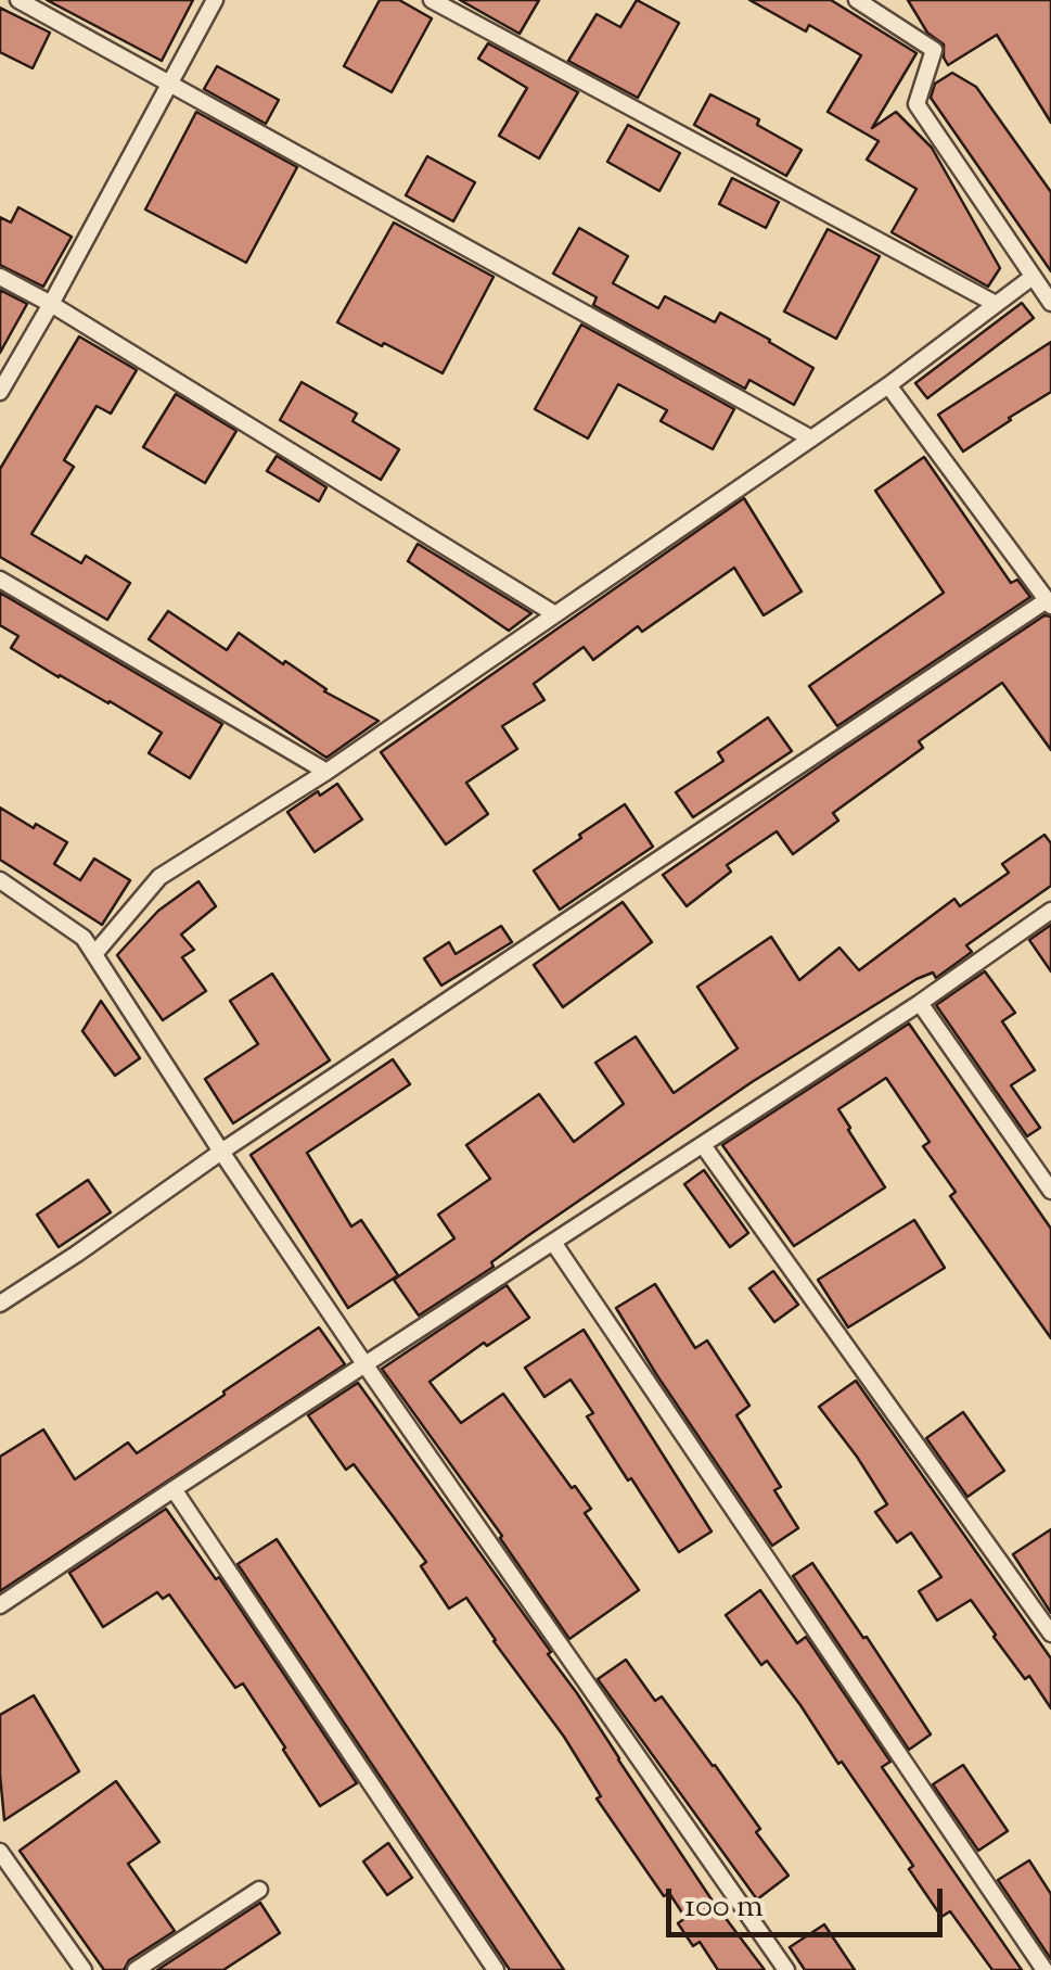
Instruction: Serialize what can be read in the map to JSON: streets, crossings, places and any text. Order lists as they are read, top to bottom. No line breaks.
{"scale_bar":"100 m"}
